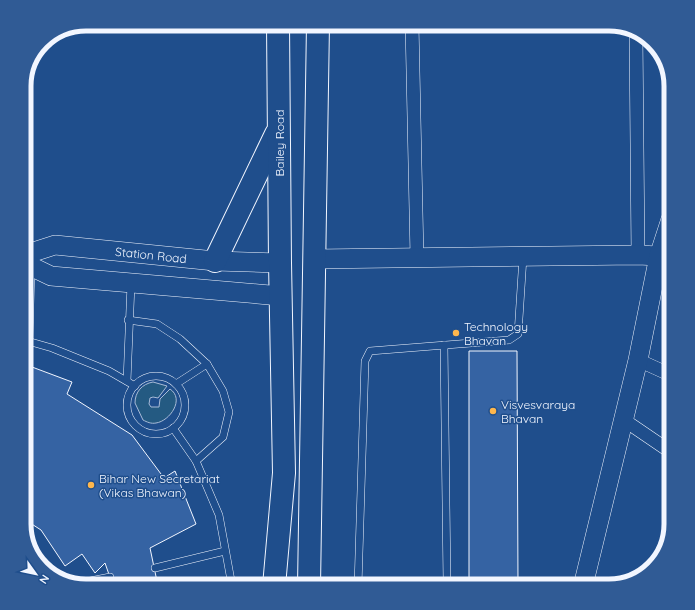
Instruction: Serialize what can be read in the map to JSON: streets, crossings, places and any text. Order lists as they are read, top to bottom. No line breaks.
{"streets":{"highway":["Bailey Road"],"street":["Station Road"]},"crossings":[["Bailey Road","Station Road"]],"places":["Technology Bhavan","Visvesvaraya Bhavan","Bihar New Secretariat (Vikas Bhawan)"],"north":"bottom right"}
